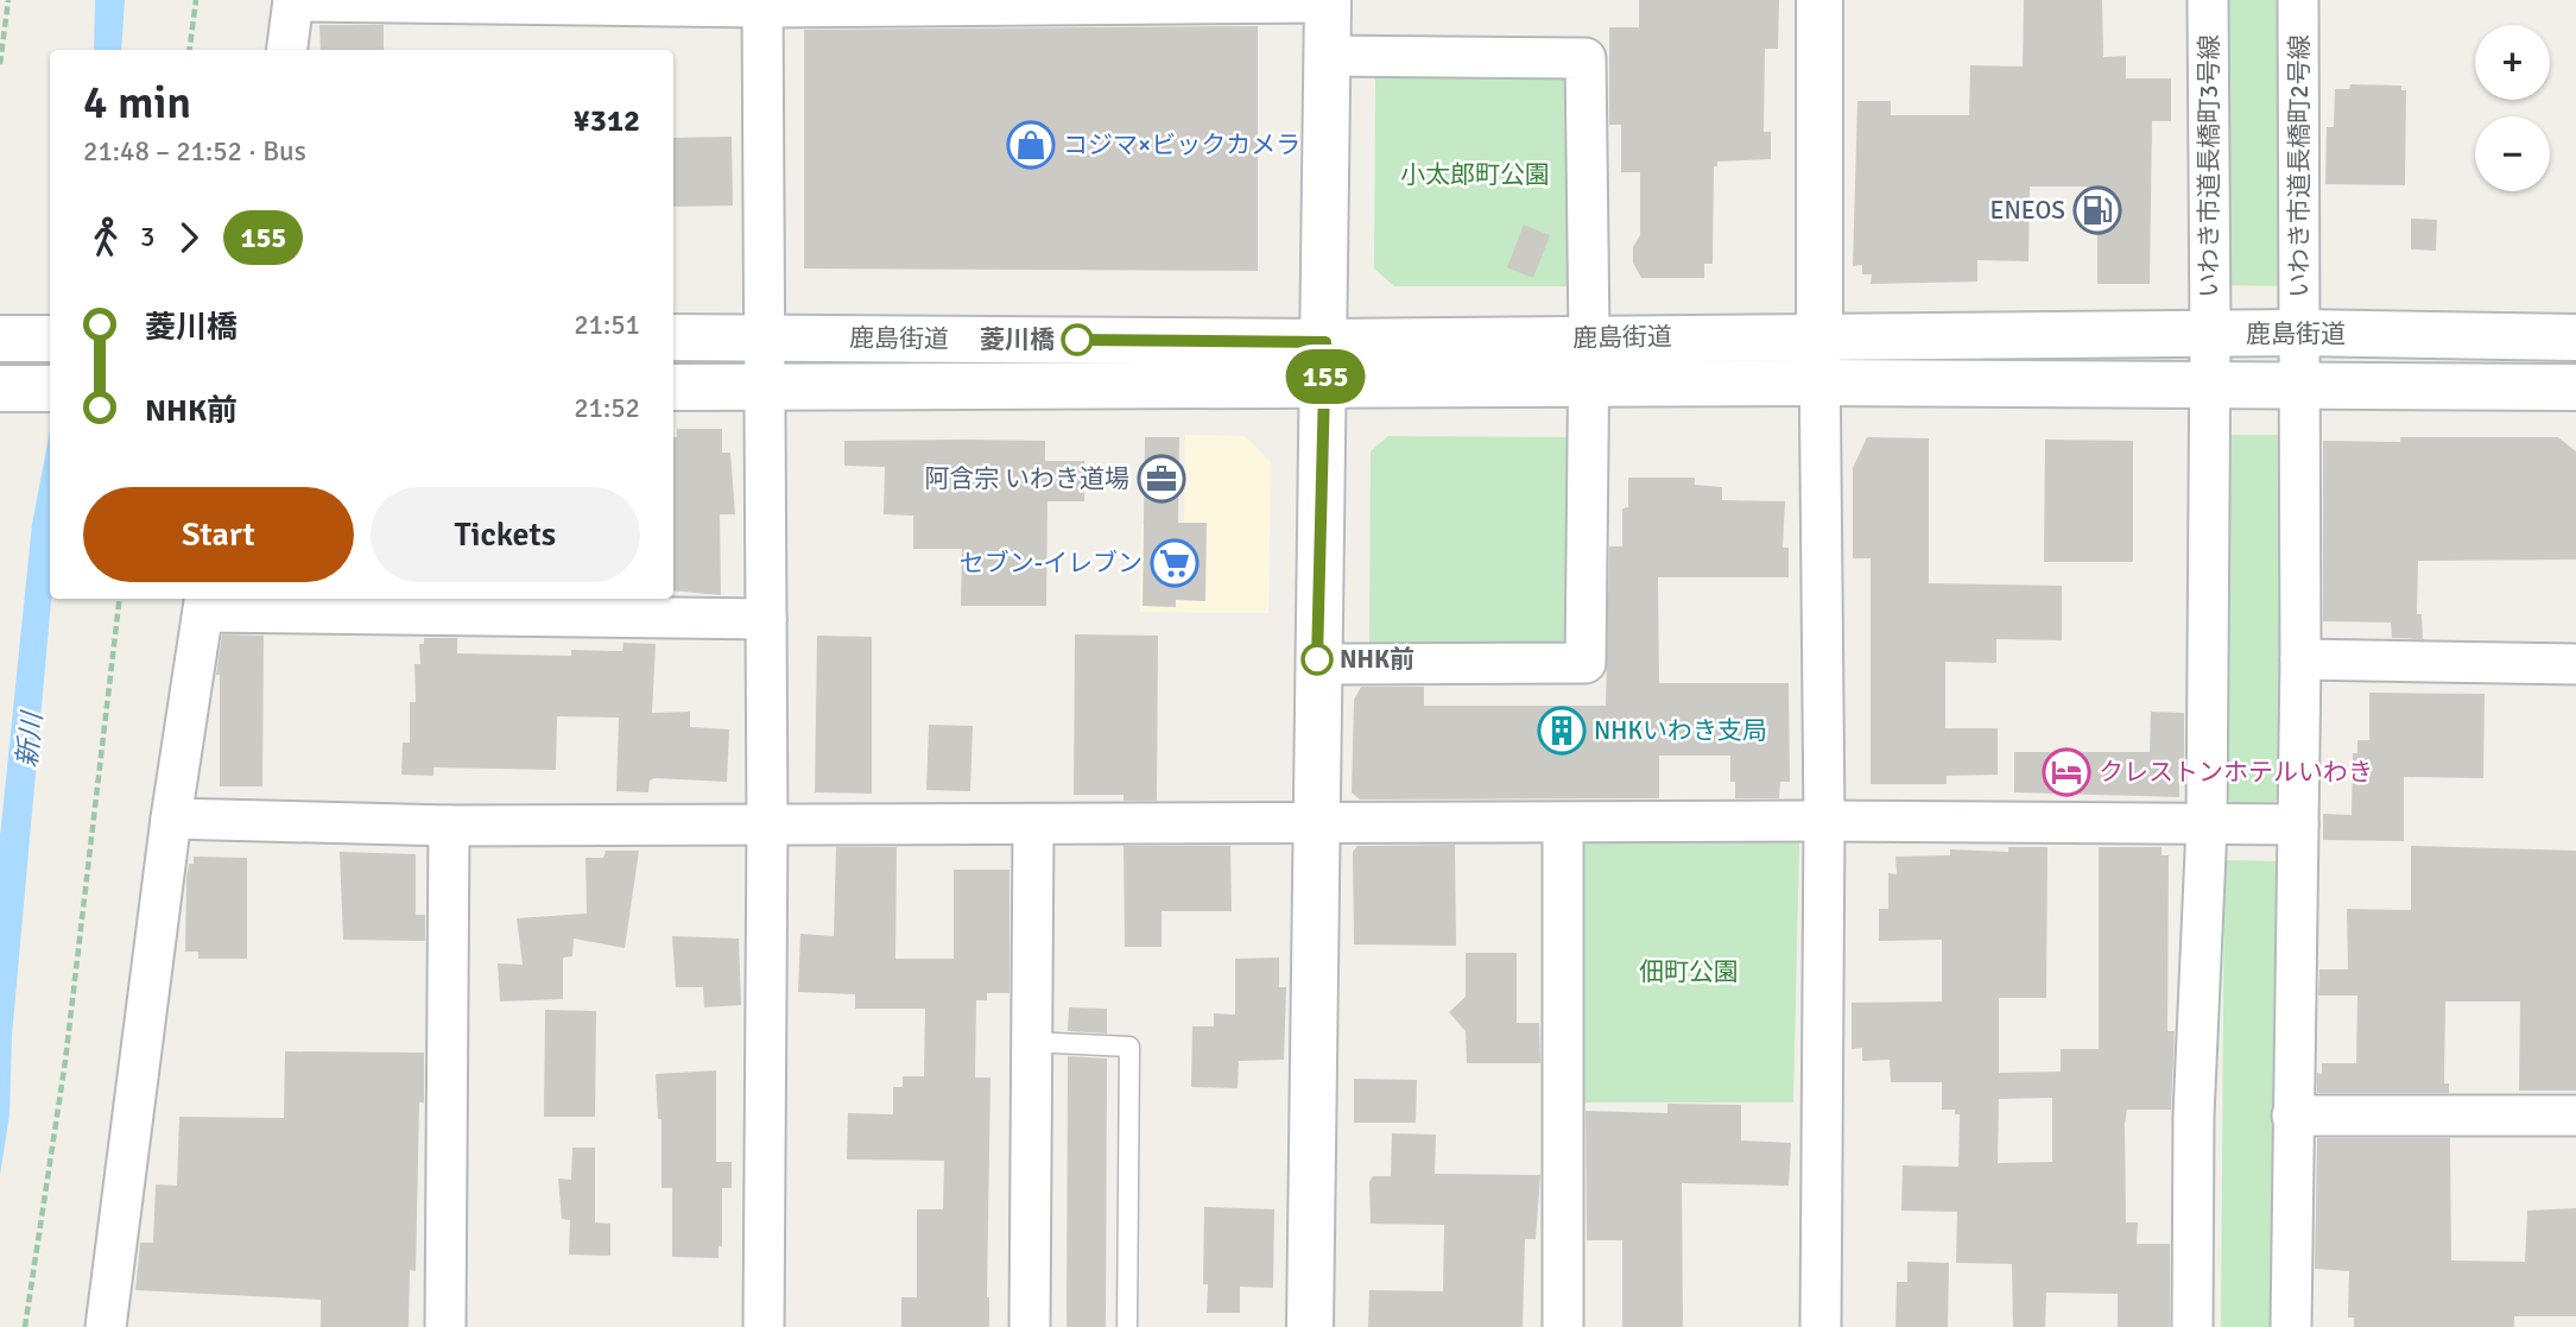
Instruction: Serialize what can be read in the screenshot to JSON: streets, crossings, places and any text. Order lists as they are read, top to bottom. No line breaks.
{"streets":{"street":["いわき市道長橋町3号線","いわき市道長橋町2号線","鹿島街道"]},"crossings":[["いわき市道長橋町3号線","鹿島街道"],["いわき市道長橋町2号線","鹿島街道"]],"water":["新川"],"parks":["小太郎町公園","佃町公園"],"places":{"shop":["コジマ×ビックカメラ"],"fuel station":["ENEOS"],"other":["菱川橋","NHK前"],"office":["阿含宗 いわき道場"],"supermarket":["セブン-イレブン"],"building":["NHKいわき支局"],"hotel":["クレストンホテルいわき"]},"lines":["bus line 155"],"page":{"on_map":"155","map_buttons":["+","−"],"heading":["4 min","21:48 – 21:52 · Bus","¥312"],"legs":["3","155"],"list":[{"name":"菱川橋","value":"21:51"},{"name":"NHK前","value":"21:52"}],"buttons":["Start","Tickets"]}}
